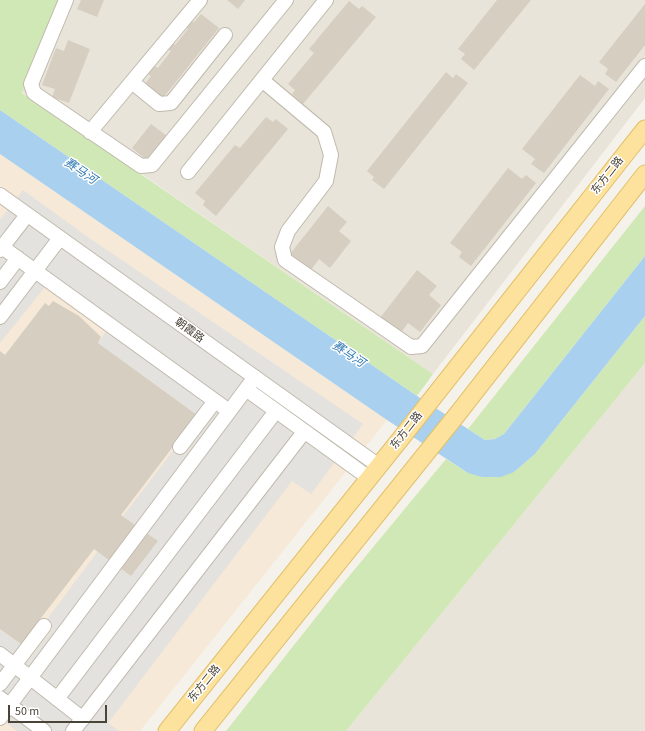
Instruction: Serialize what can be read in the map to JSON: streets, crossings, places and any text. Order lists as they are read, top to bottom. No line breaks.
{"streets":{"main road":["东方二路"],"street":["朝霞路"]},"crossings":[["东方二路","朝霞路"]],"water":["赛马河"],"scale_bar":"50 m"}
